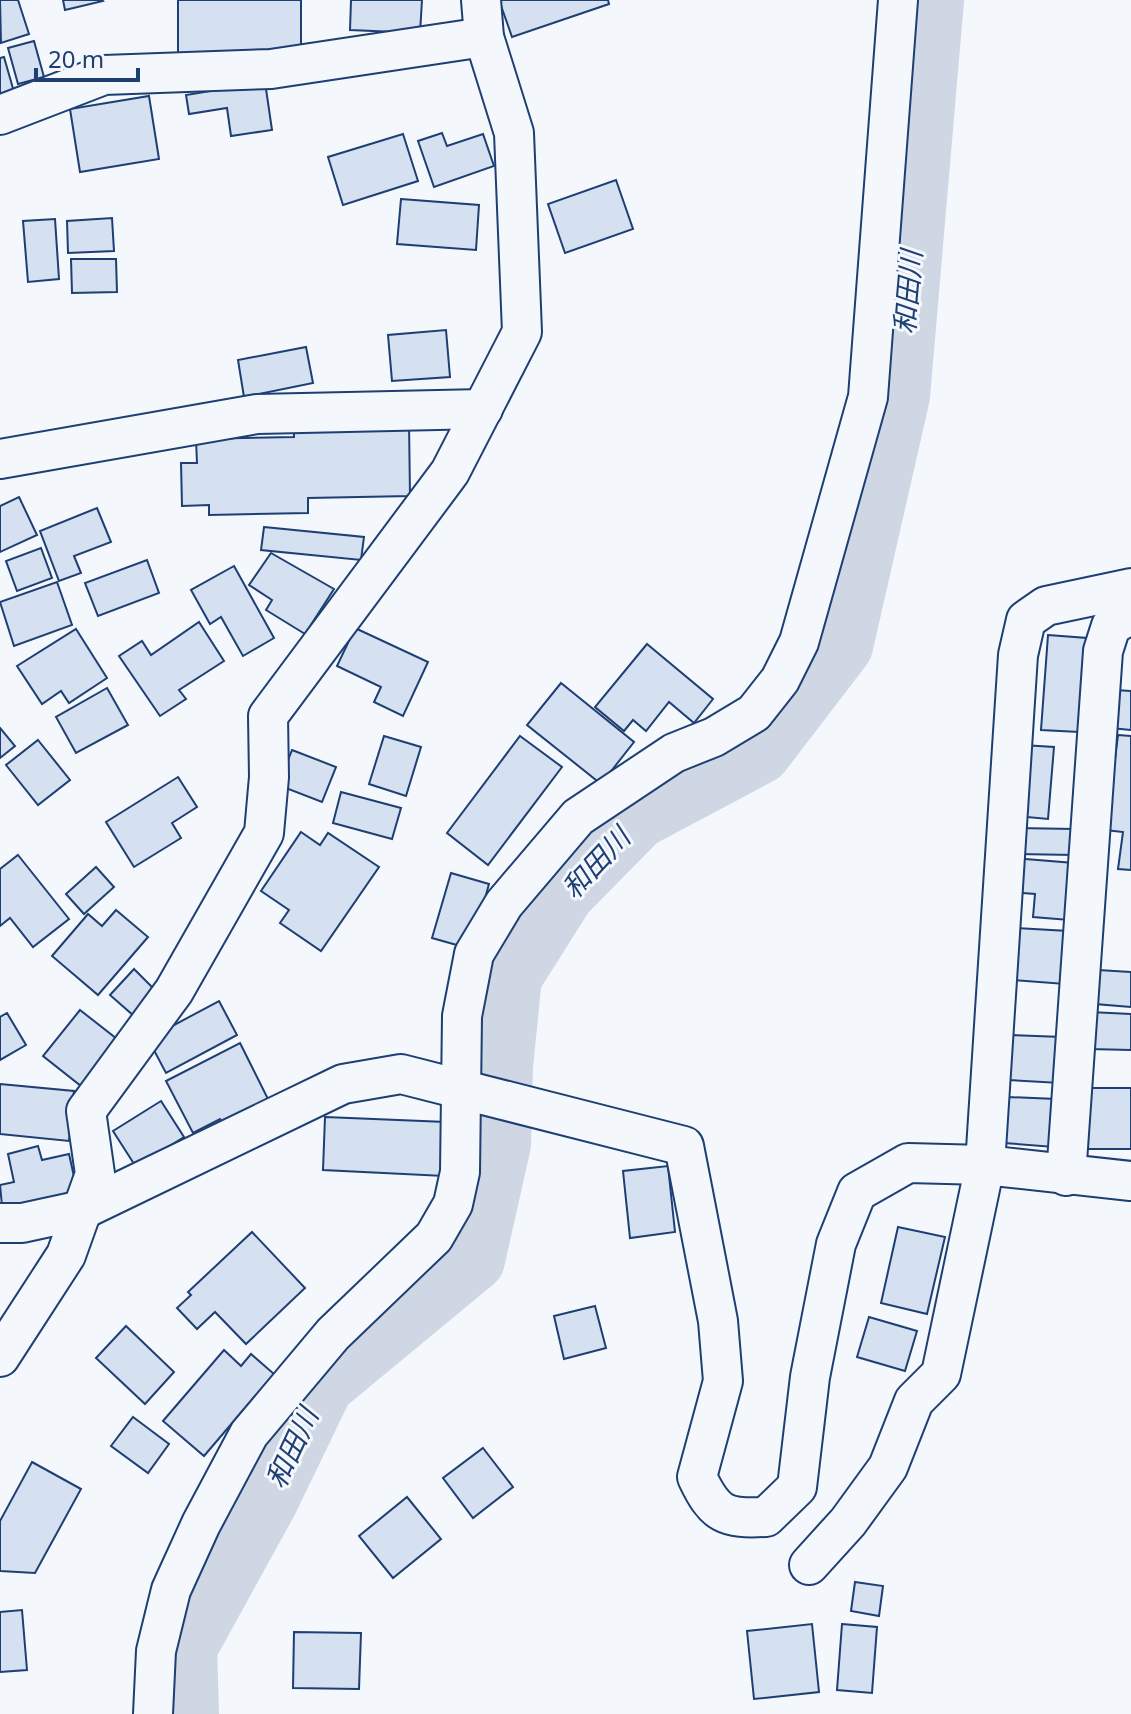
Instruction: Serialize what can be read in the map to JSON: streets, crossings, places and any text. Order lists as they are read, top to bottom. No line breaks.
{"water":["和田川"],"scale_bar":"20 m"}
